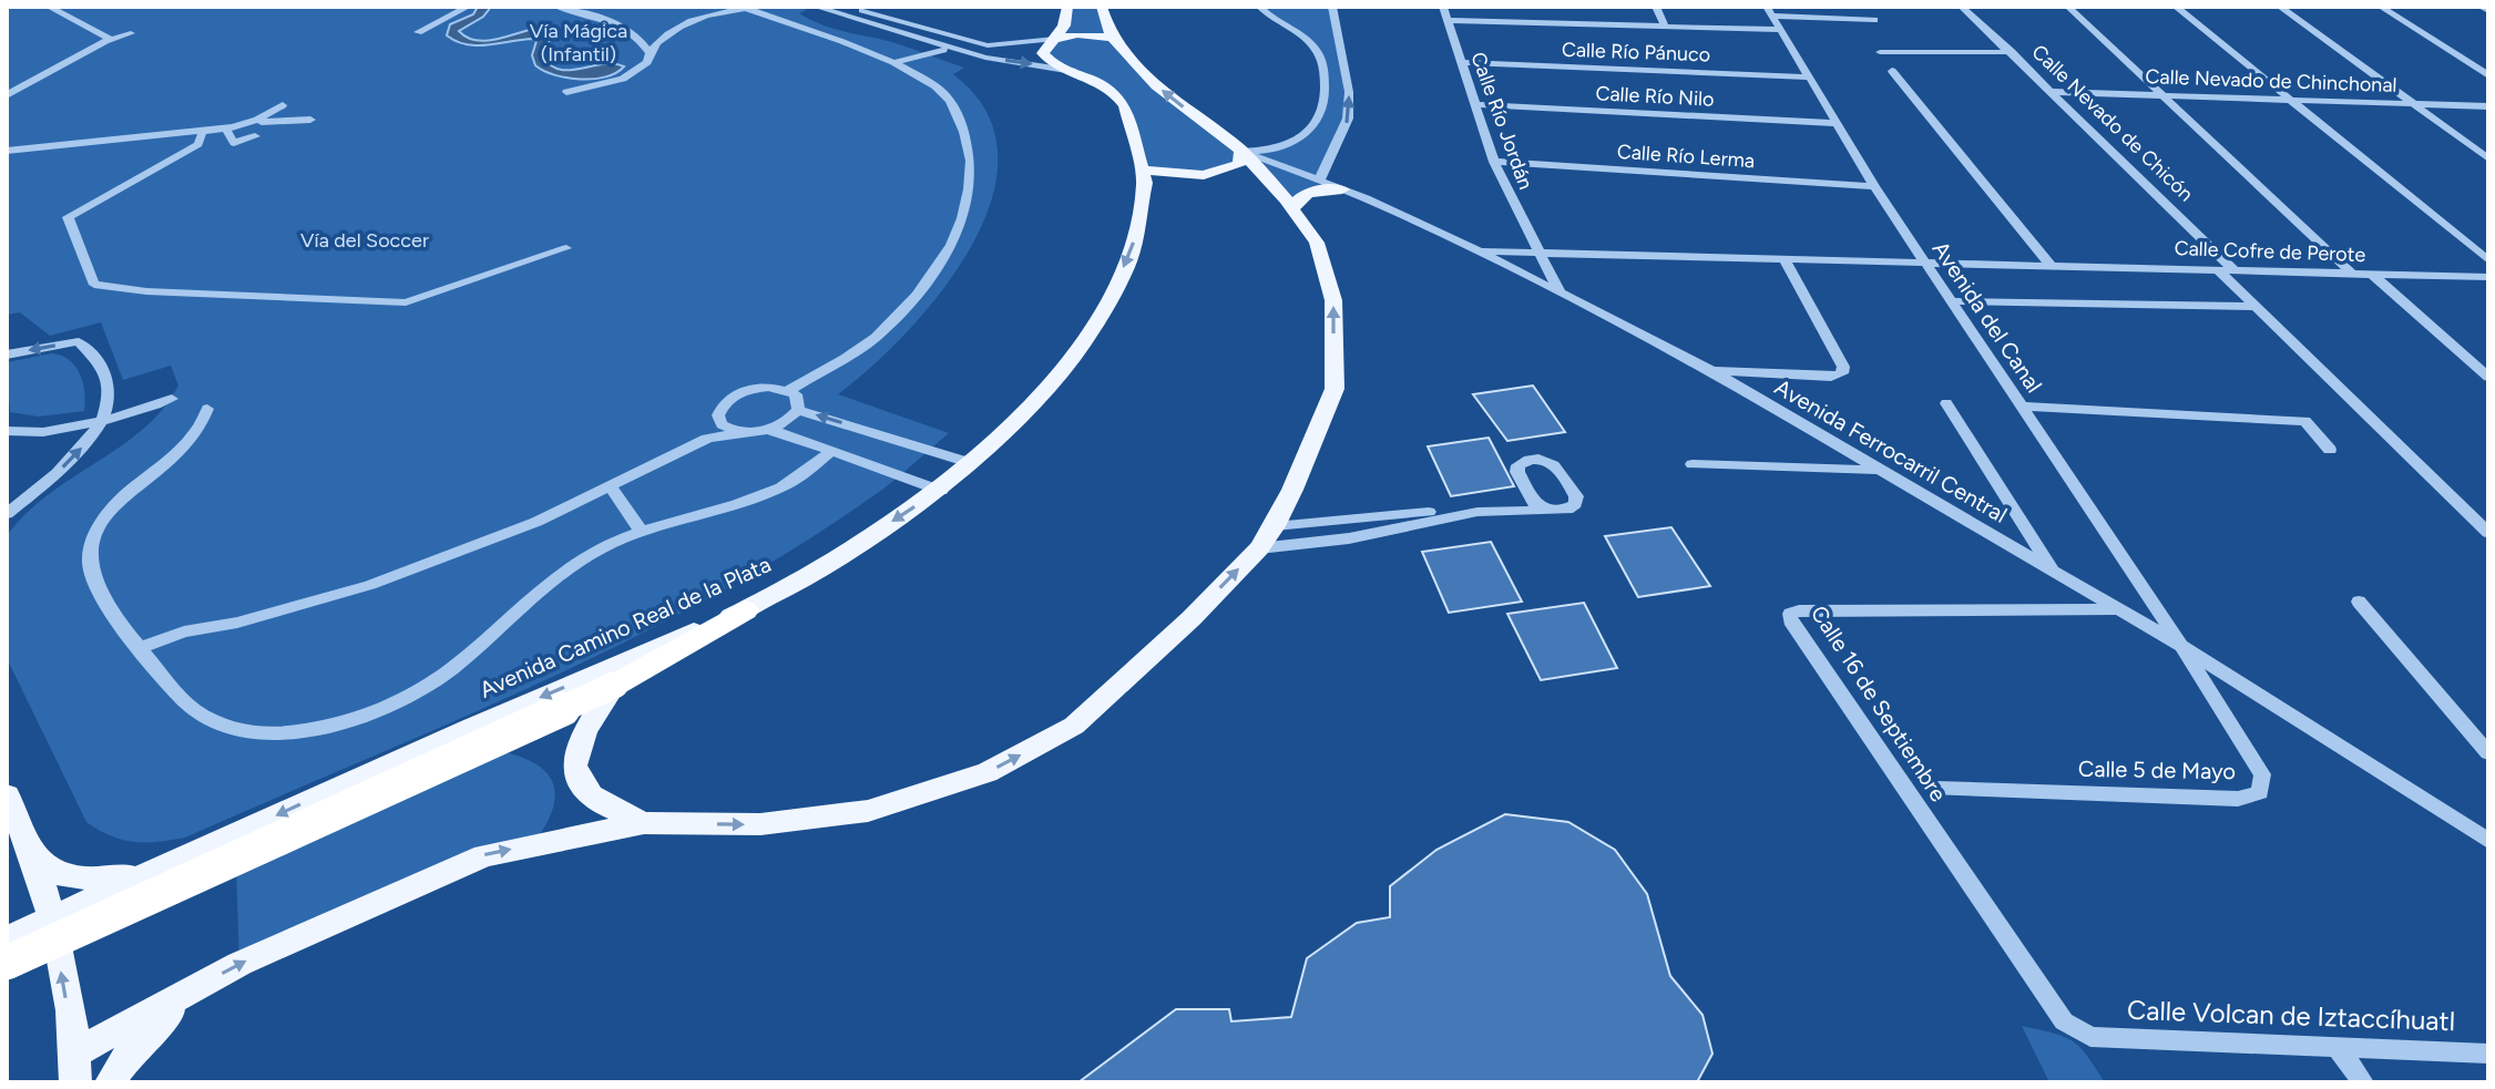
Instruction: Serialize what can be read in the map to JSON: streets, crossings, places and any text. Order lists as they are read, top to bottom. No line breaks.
{"streets":{"main road":["Avenida Camino Real de la Plata"],"street":["Calle Río Pánuco","Calle Nevado de Chinchonal","Calle Río Nilo","Calle Río Jordán","Calle Nevado de Chicón","Calle Río Lerma","Calle Cofre de Perote","Avenida del Canal","Avenida Ferrocarril Central","Calle 16 de Septiembre","Calle 5 de Mayo","Calle Volcan de Iztaccíhuatl"]},"crossings":[["Calle Río Pánuco","Calle Río Jordán"],["Calle Río Pánuco","Avenida del Canal"],["Calle Nevado de Chinchonal","Calle Nevado de Chicón"],["Calle Río Nilo","Calle Río Jordán"],["Calle Río Nilo","Avenida del Canal"],["Calle Río Jordán","Calle Río Lerma"],["Calle Río Jordán","Calle Cofre de Perote"],["Calle Río Jordán","Avenida Ferrocarril Central"],["Calle Nevado de Chicón","Calle Cofre de Perote"],["Calle Río Lerma","Avenida del Canal"],["Calle Cofre de Perote","Avenida del Canal"],["Calle Cofre de Perote","Avenida Ferrocarril Central"],["Avenida del Canal","Avenida Ferrocarril Central"],["Avenida del Canal","Calle 5 de Mayo"],["Avenida Ferrocarril Central","Calle 16 de Septiembre"],["Avenida Ferrocarril Central","Calle 5 de Mayo"],["Calle 16 de Septiembre","Calle Volcan de Iztaccíhuatl"]],"parks":["Vía Mágica (Infantil)","Vía del Soccer"]}
